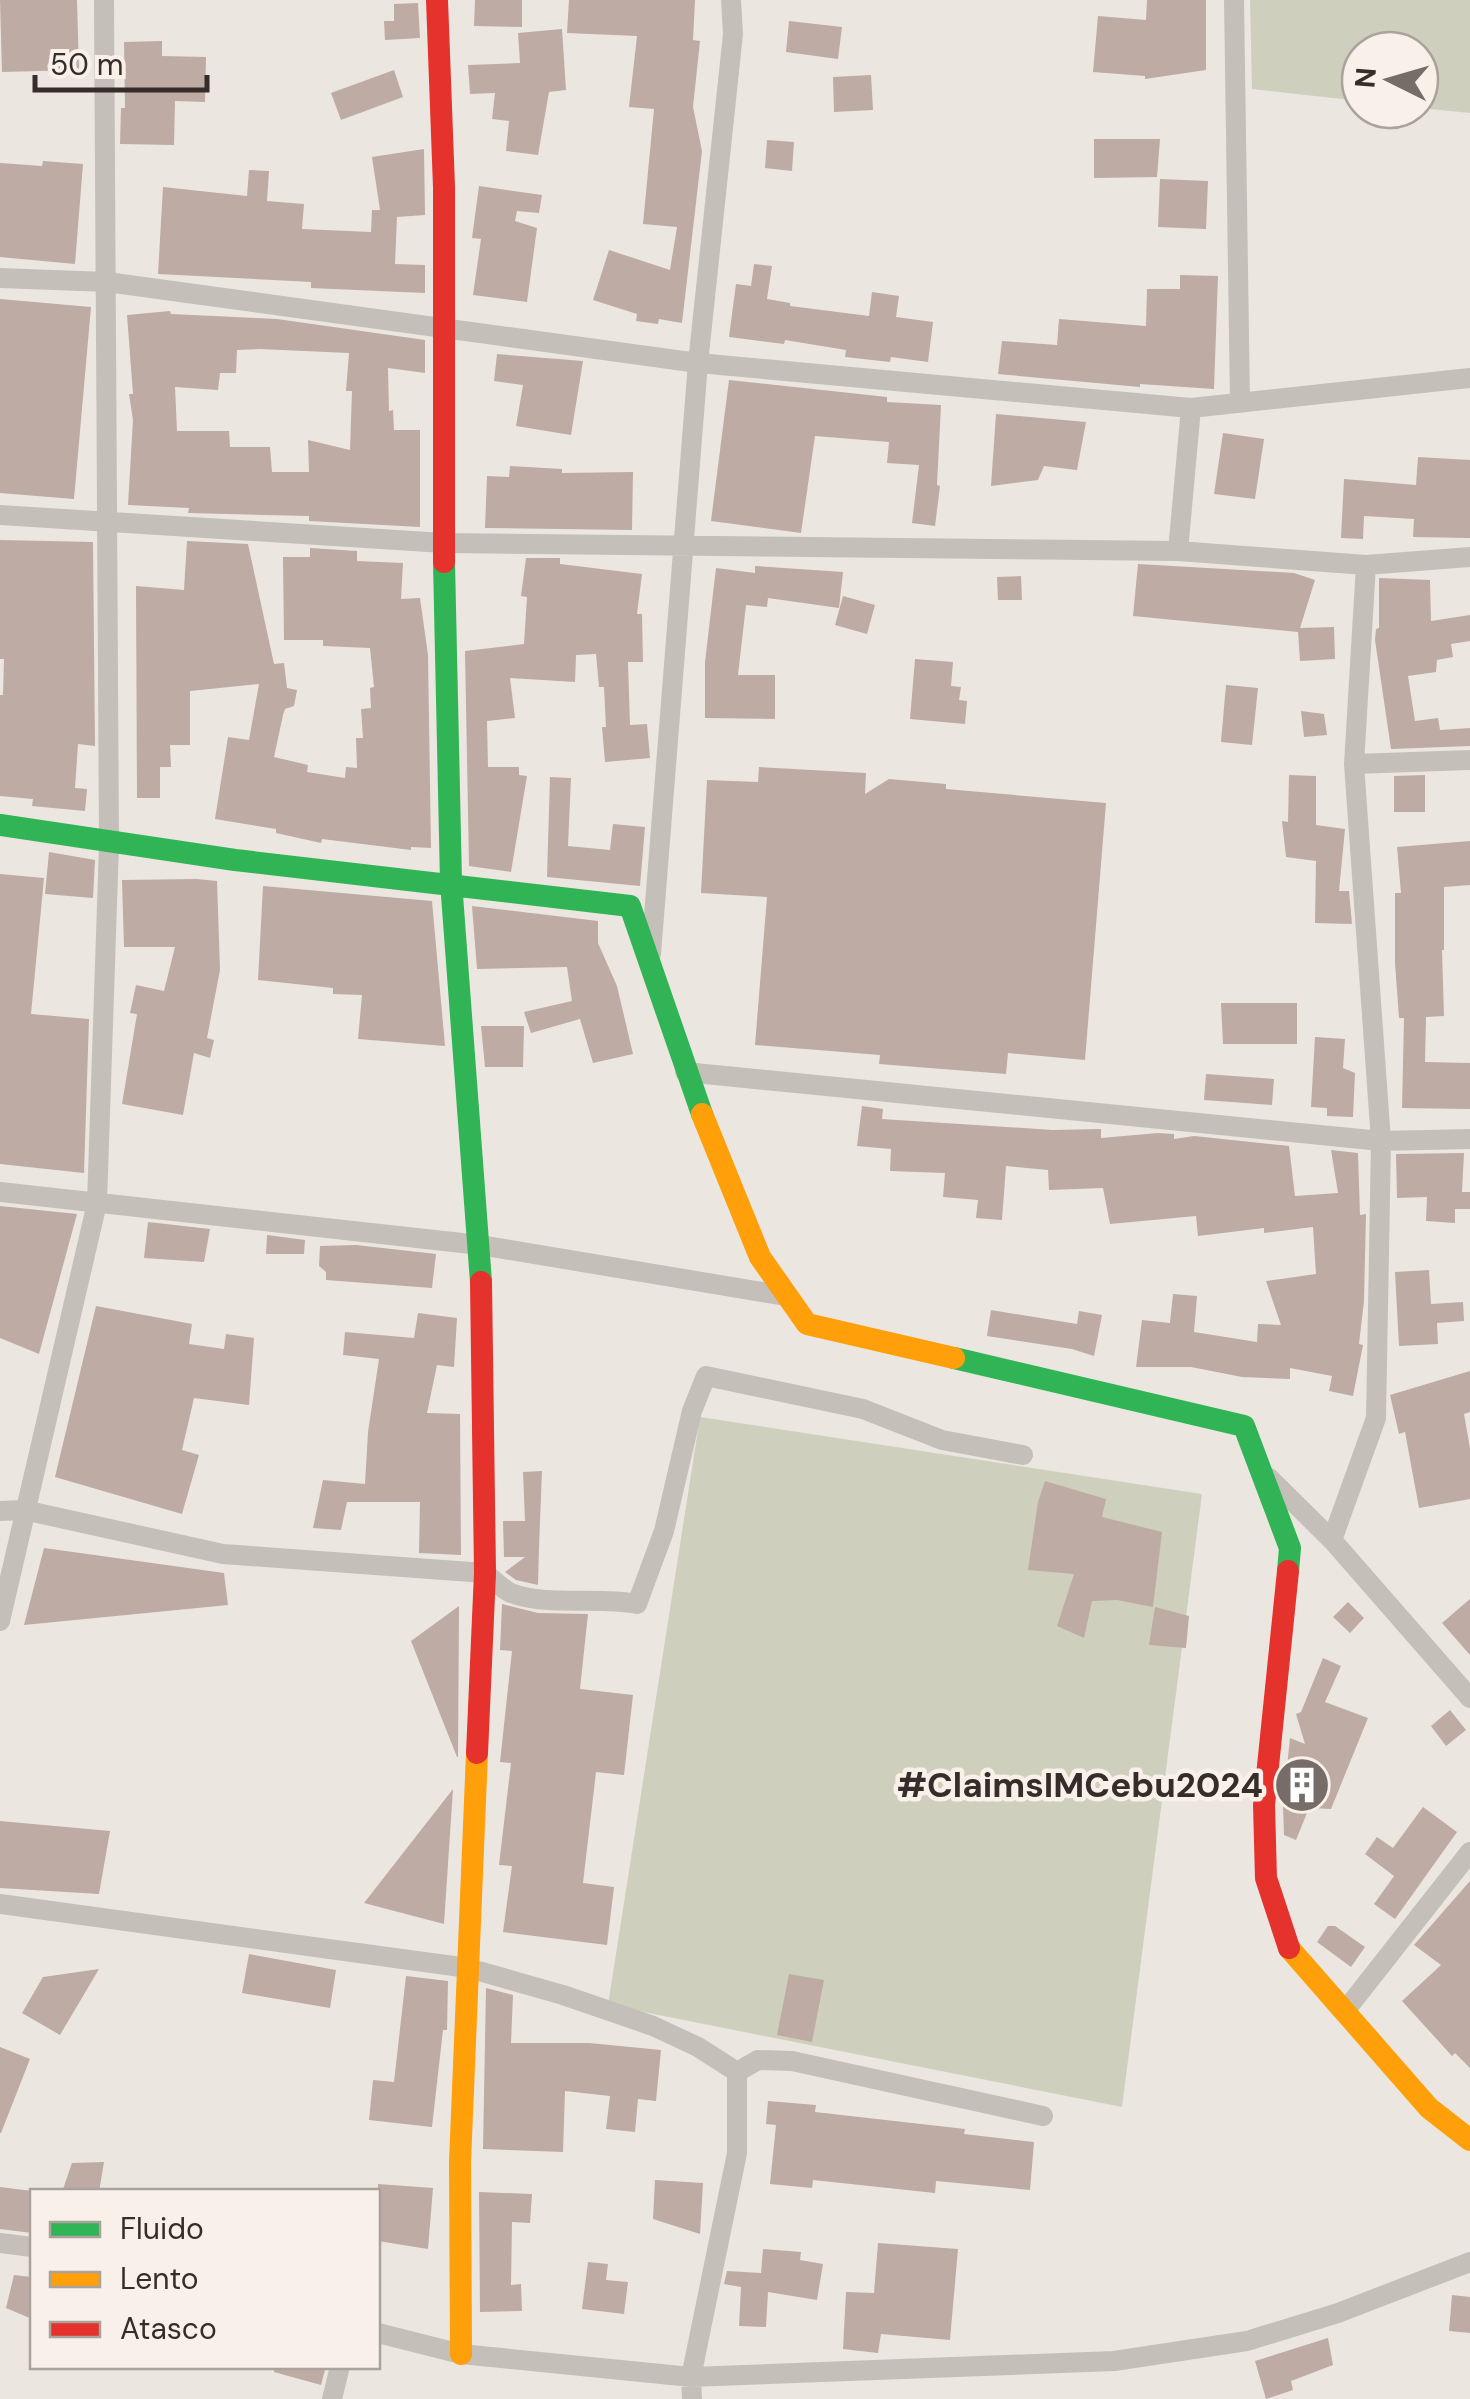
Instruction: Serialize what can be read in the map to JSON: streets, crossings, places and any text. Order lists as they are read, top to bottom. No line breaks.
{"places":{"building":["#ClaimsIMCebu2024"]},"legend":["Fluido","Lento","Atasco"],"scale_bar":"50 m","north":"left"}
